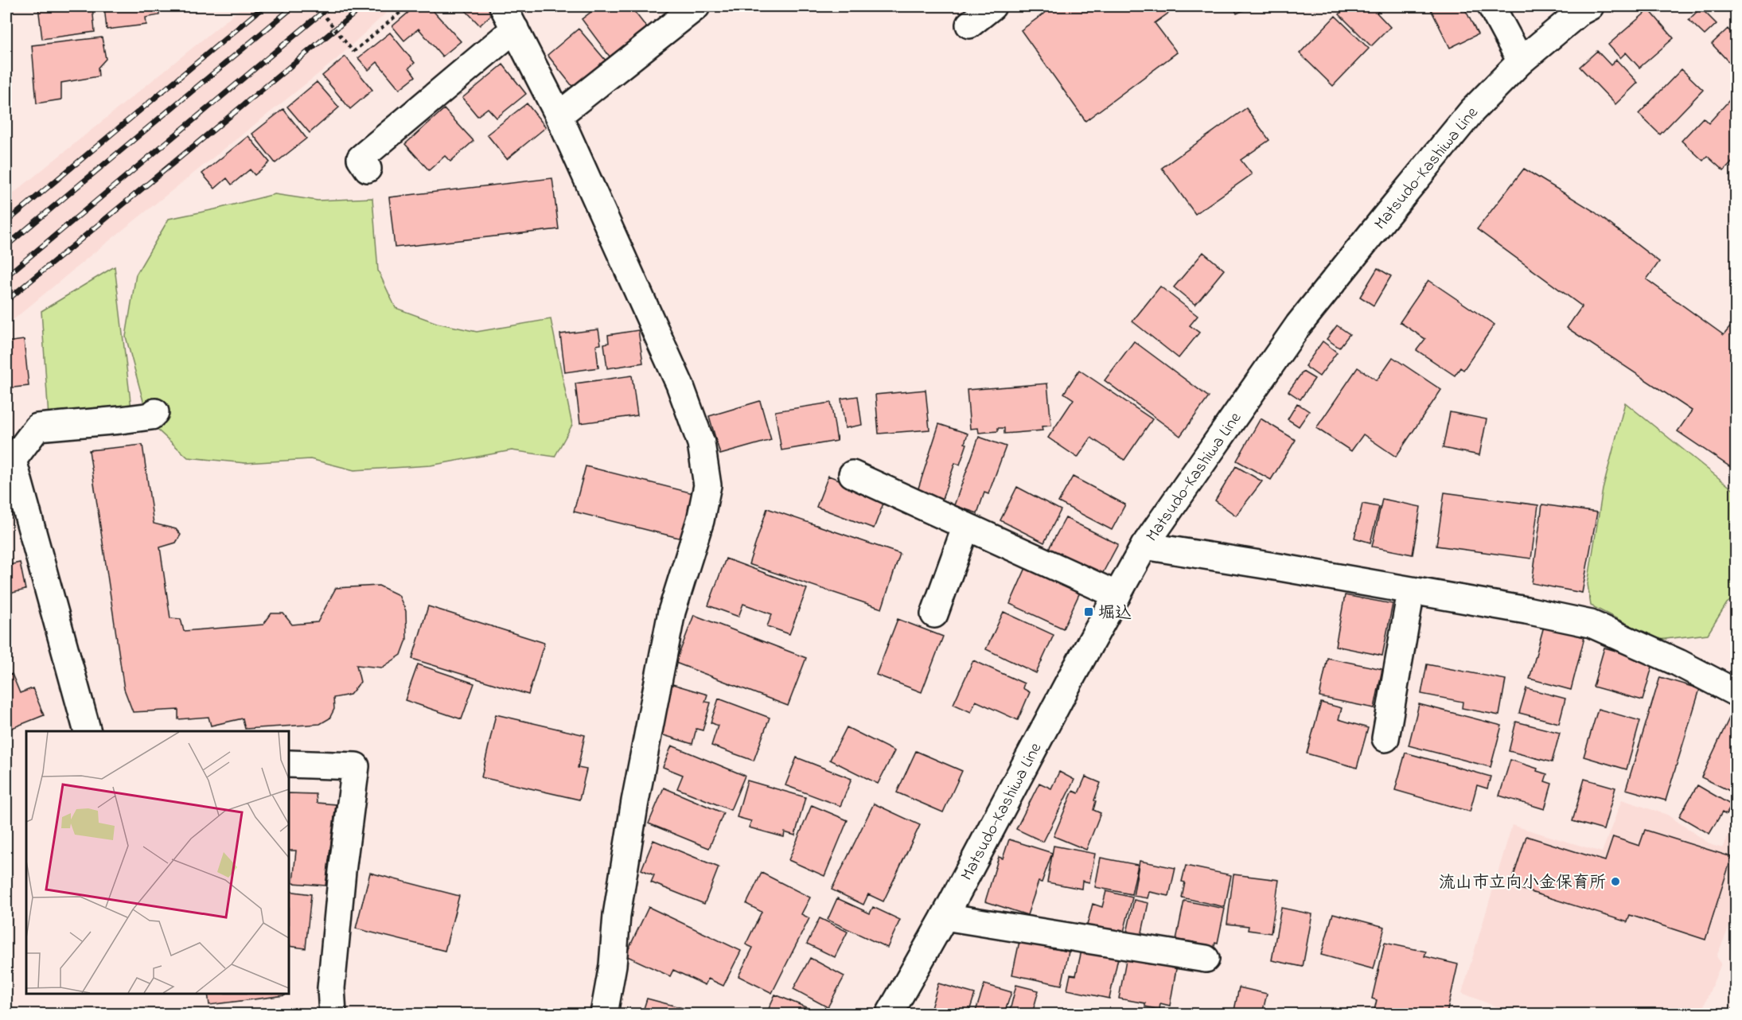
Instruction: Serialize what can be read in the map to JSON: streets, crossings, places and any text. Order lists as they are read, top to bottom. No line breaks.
{"streets":{"street":["Matsudo-Kashiwa Line"]},"places":{"transit":["堀込"],"other":["流山市立向小金保育所"]}}
